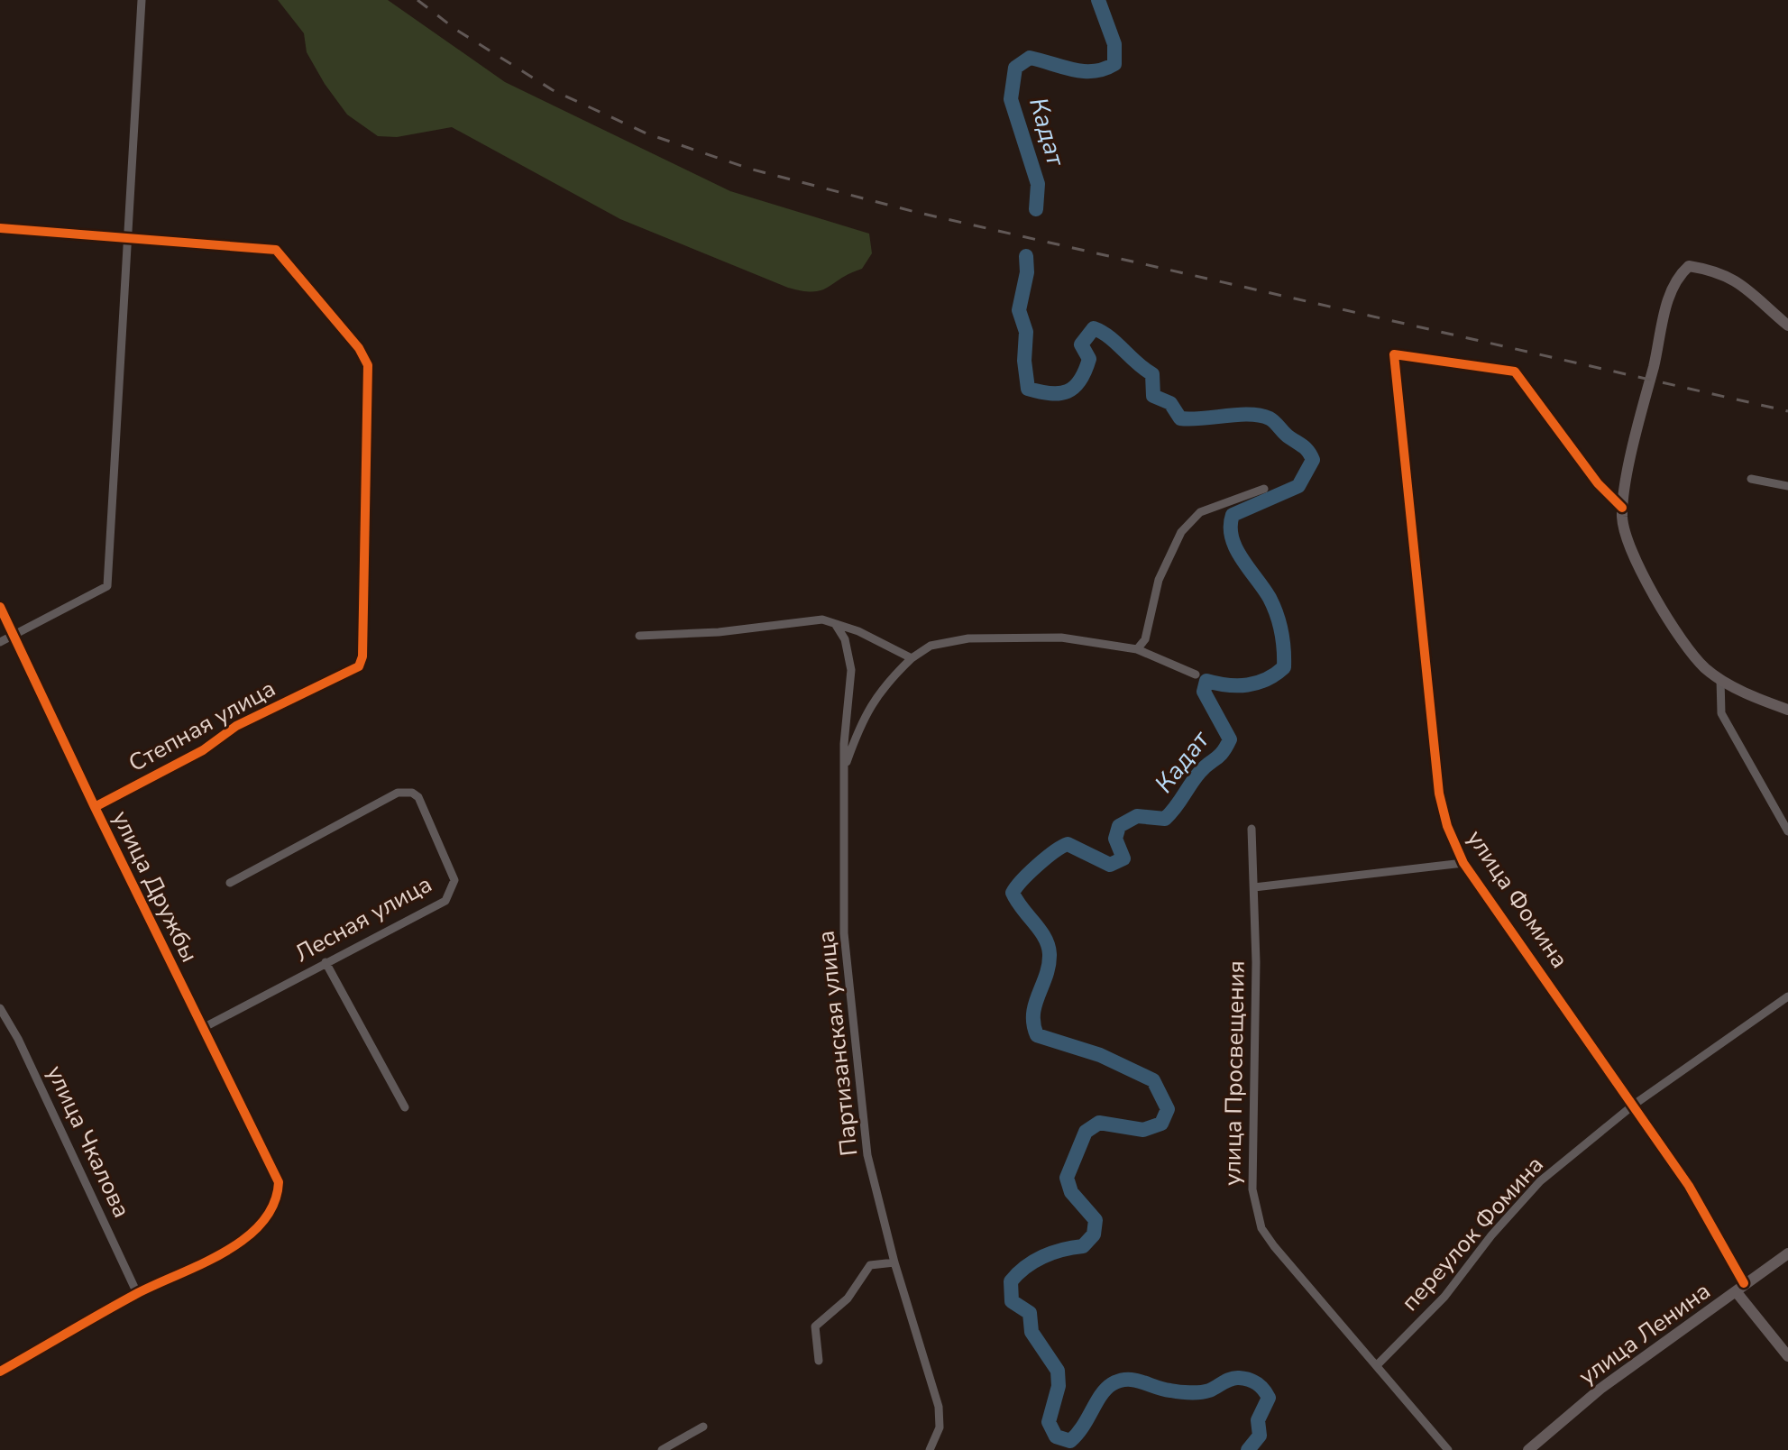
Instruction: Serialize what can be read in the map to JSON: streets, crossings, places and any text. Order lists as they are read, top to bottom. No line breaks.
{"streets":{"street":["Степная улица","улица Дружбы","улица Фомина","Лесная улица","Партизанская улица","улица Просвещения","улица Чкалова","переулок Фомина","улица Ленина"]},"crossings":[["Степная улица","улица Дружбы"],["улица Дружбы","Лесная улица"],["улица Дружбы","улица Чкалова"],["улица Фомина","переулок Фомина"],["улица Фомина","улица Ленина"],["улица Просвещения","переулок Фомина"]],"water":["Кадат"]}
